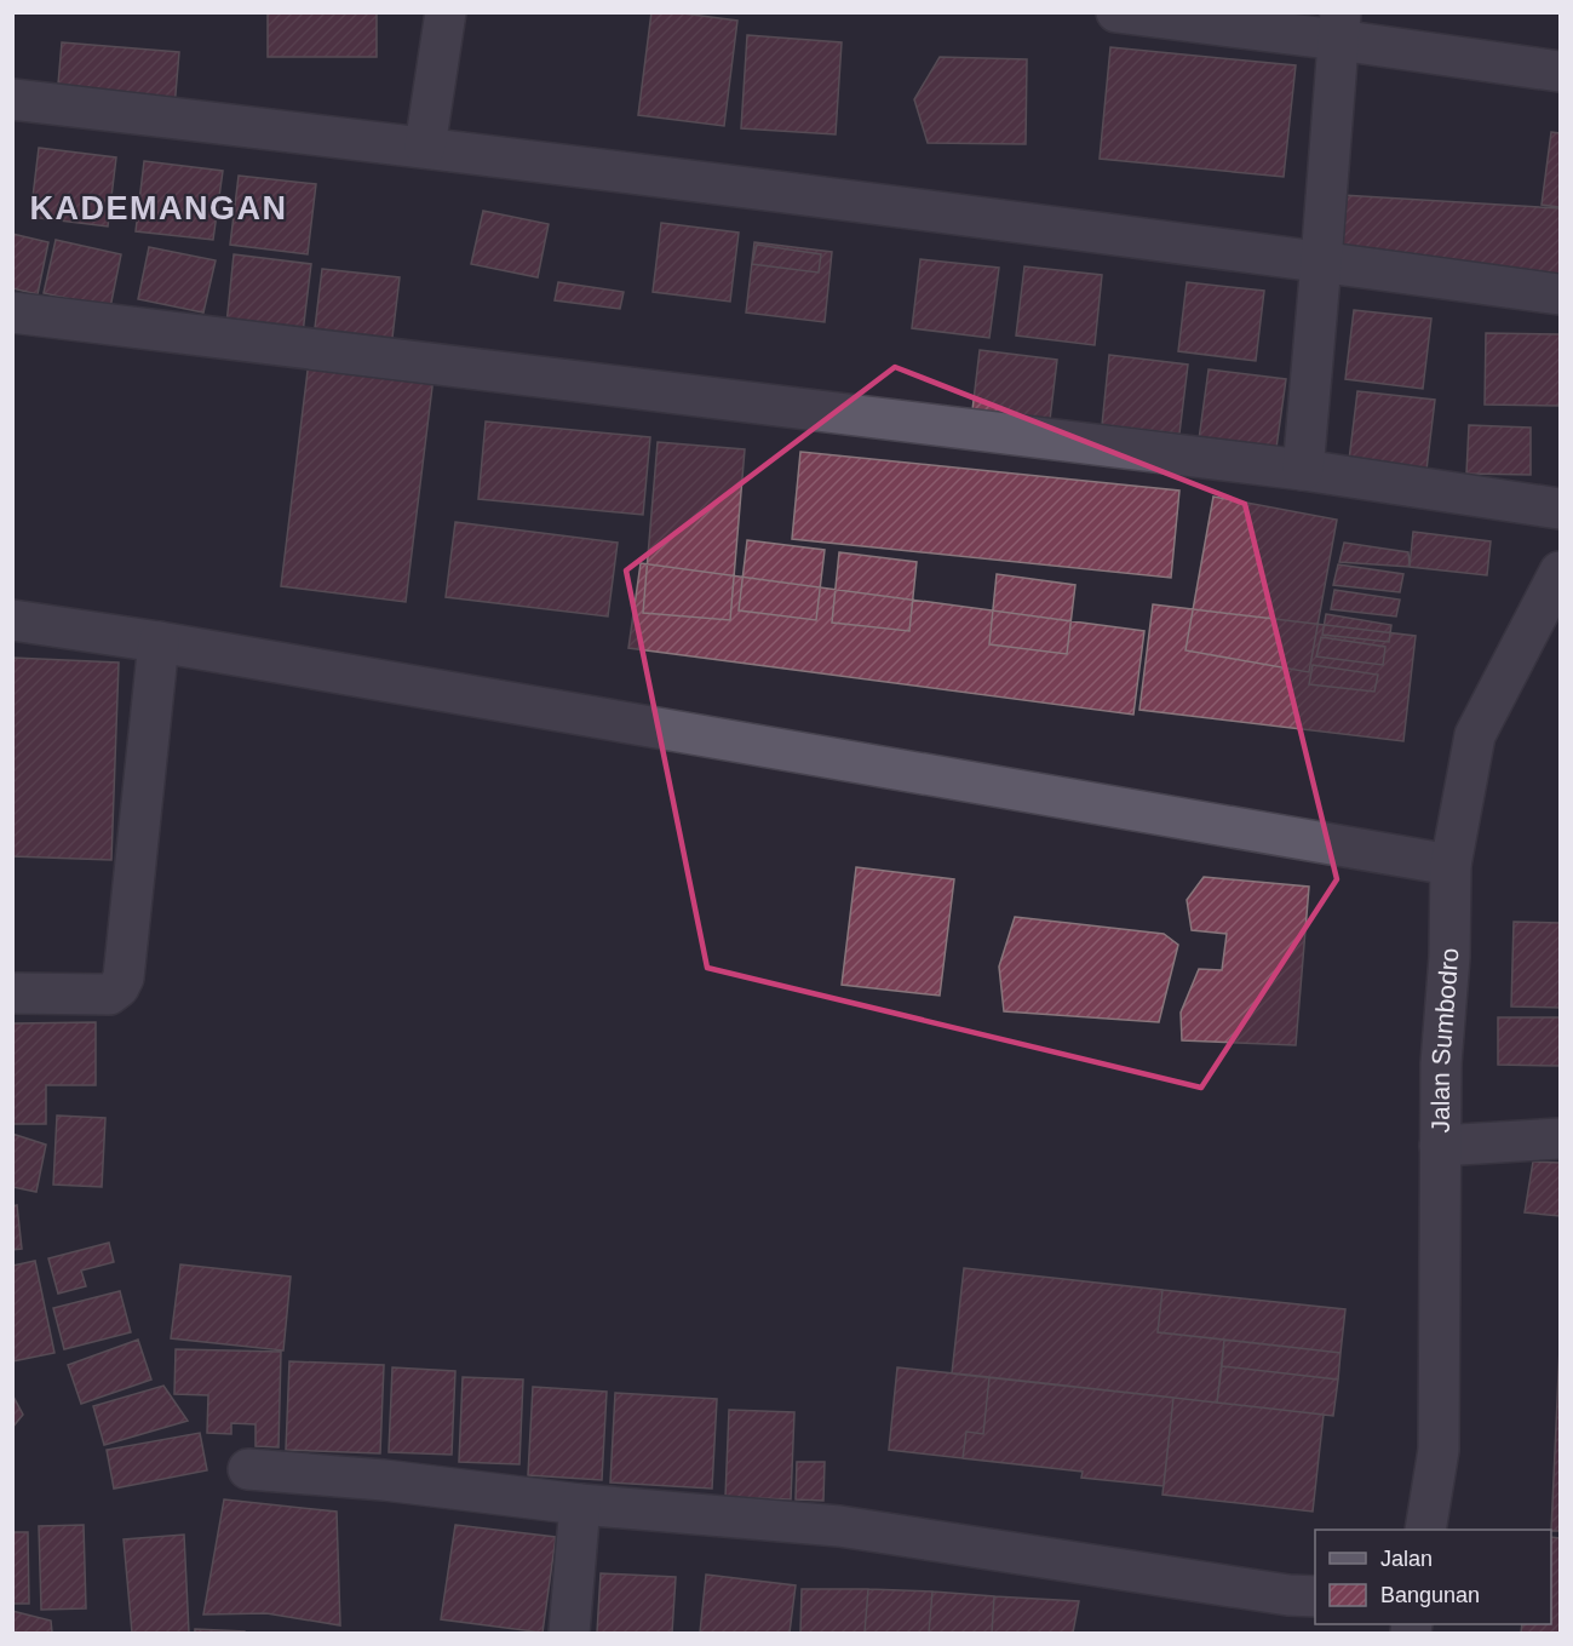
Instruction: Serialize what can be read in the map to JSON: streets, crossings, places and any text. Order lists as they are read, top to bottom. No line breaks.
{"streets":{"street":["Jalan Sumbodro"]},"districts":["KADEMANGAN"],"legend":["Jalan","Bangunan"]}
